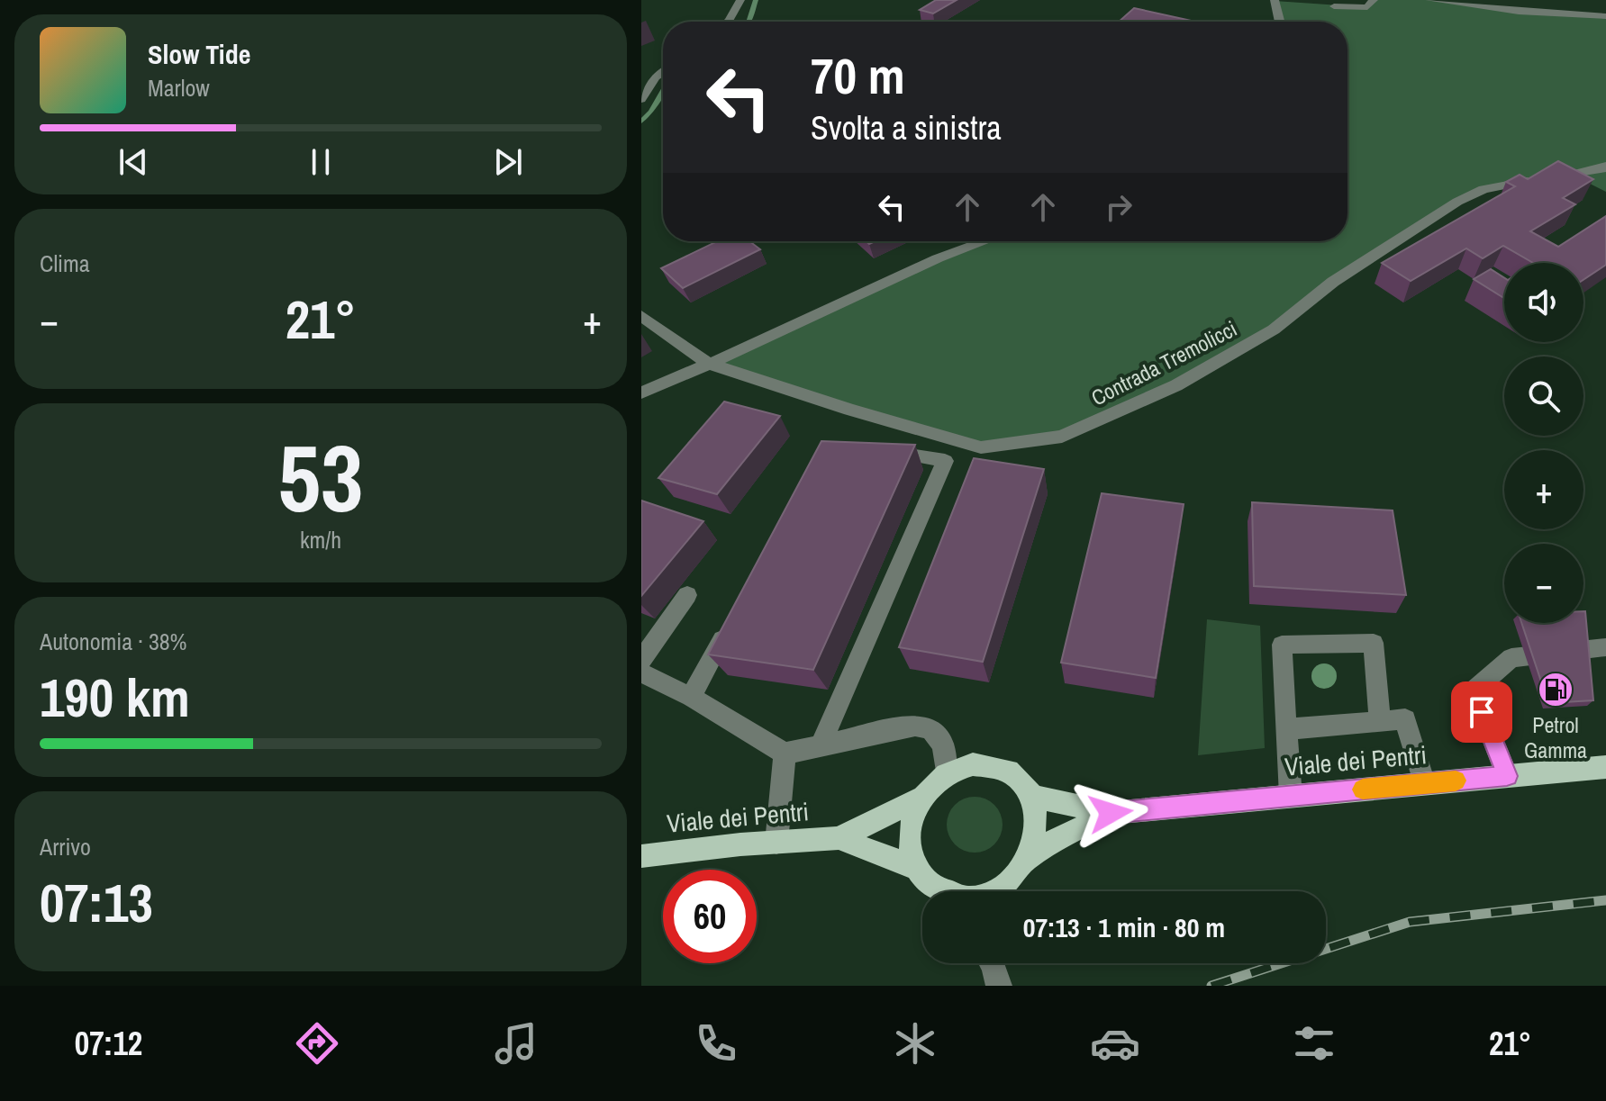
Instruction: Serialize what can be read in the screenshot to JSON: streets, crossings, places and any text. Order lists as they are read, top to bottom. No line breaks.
{"streets":{"main road":["Viale dei Pentri"],"street":["Contrada Tremolicci"]},"places":{"fuel station":["Petrol Gamma"]},"page":{"turn":["70 m","Svolta a sinistra"],"song":["Slow Tide","Marlow"],"tile":["Clima",["53","km/h"],["Autonomia · 38%","190 km"],["Arrivo","07:13"]],"map_buttons":["+","−"],"heat":["−","21°","+"],"limit":"60","trip":"07:13 · 1 min · 80 m","tabs":["07:12","21°"]}}
